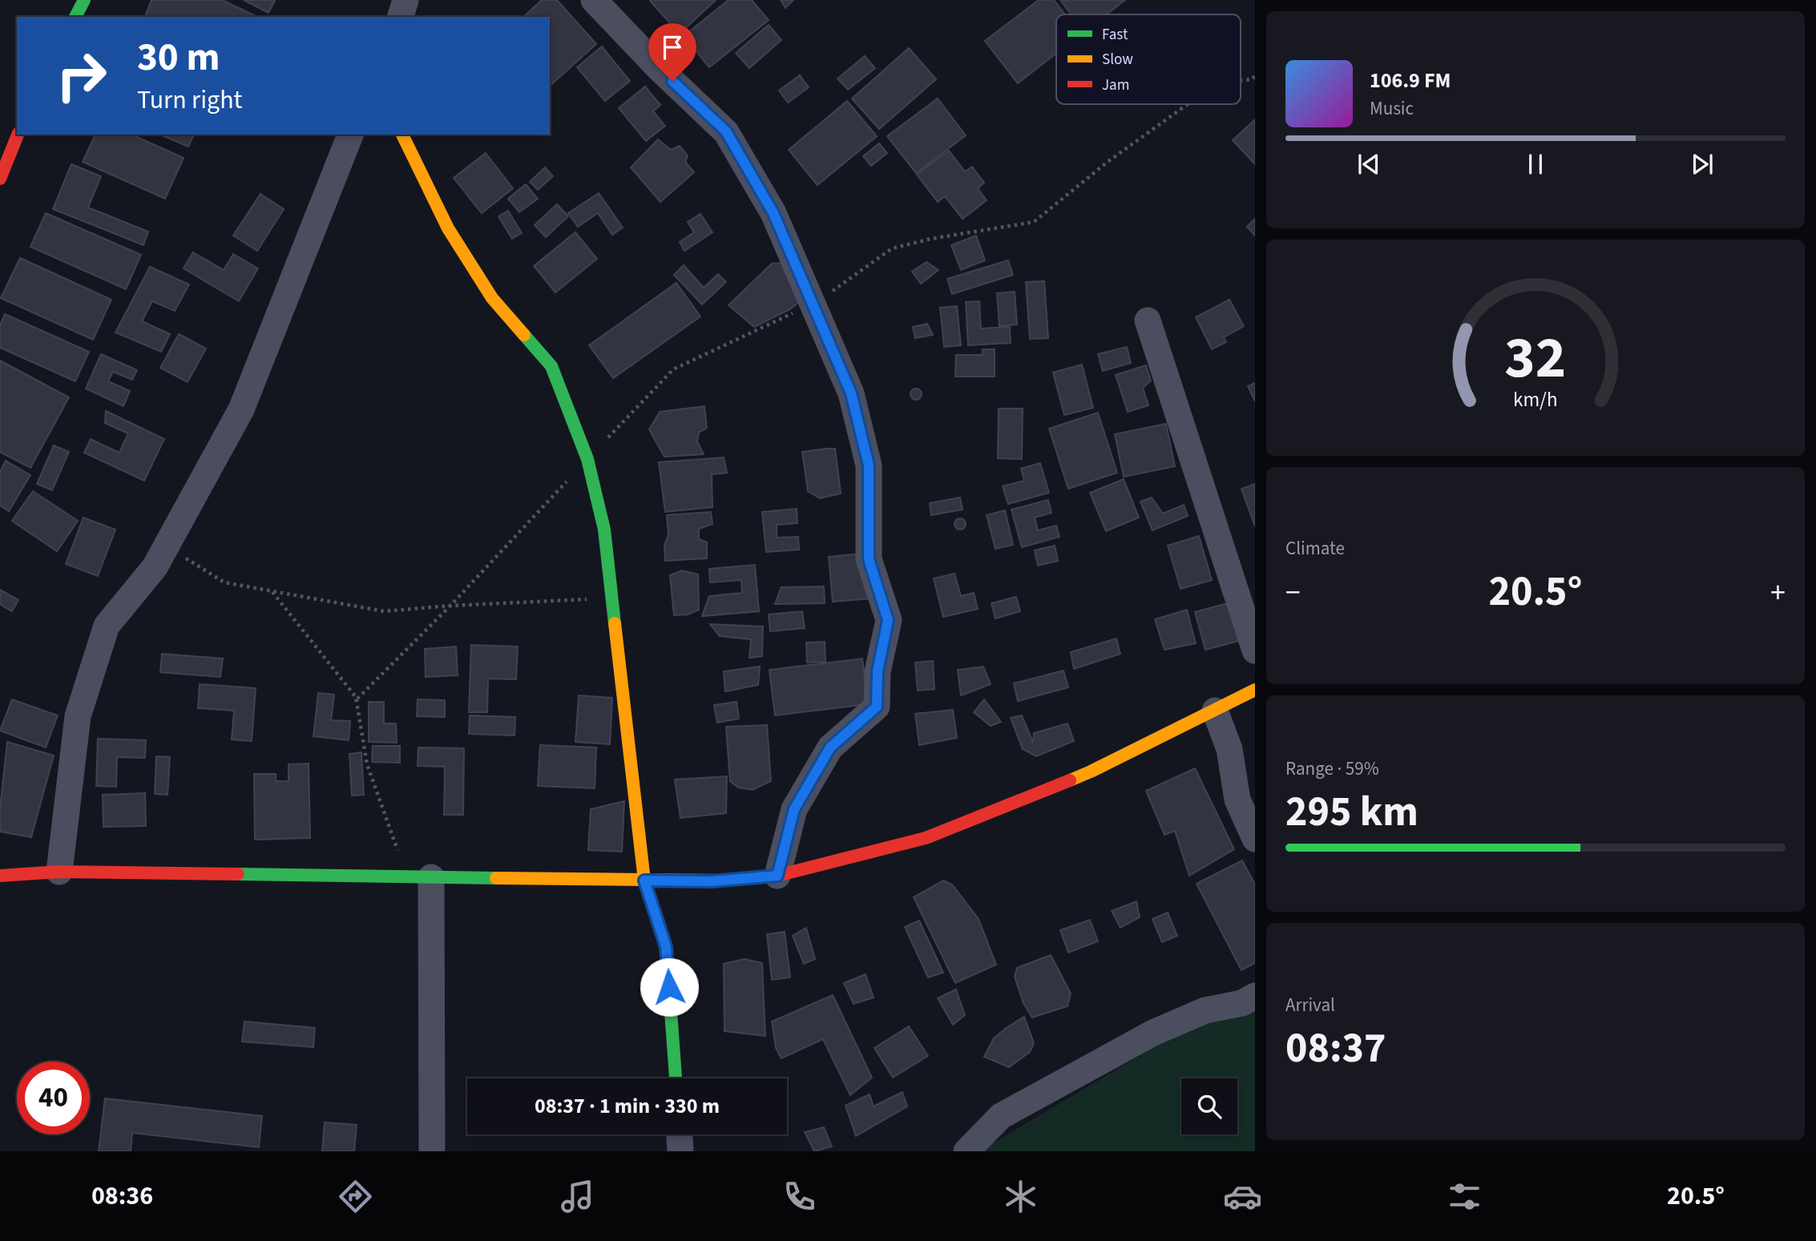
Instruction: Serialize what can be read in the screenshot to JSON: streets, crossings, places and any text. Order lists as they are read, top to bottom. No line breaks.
{"legend":["Fast","Slow","Jam"],"page":{"turn":["30 m","Turn right"],"song":["106.9 FM","Music"],"tile":["Climate",["Range · 59%","295 km"],["Arrival","08:37"]],"heat":["−","20.5°","+"],"limit":"40","trip":"08:37 · 1 min · 330 m","tabs":["08:36","20.5°"],"gauge":["32","km/h"]}}
